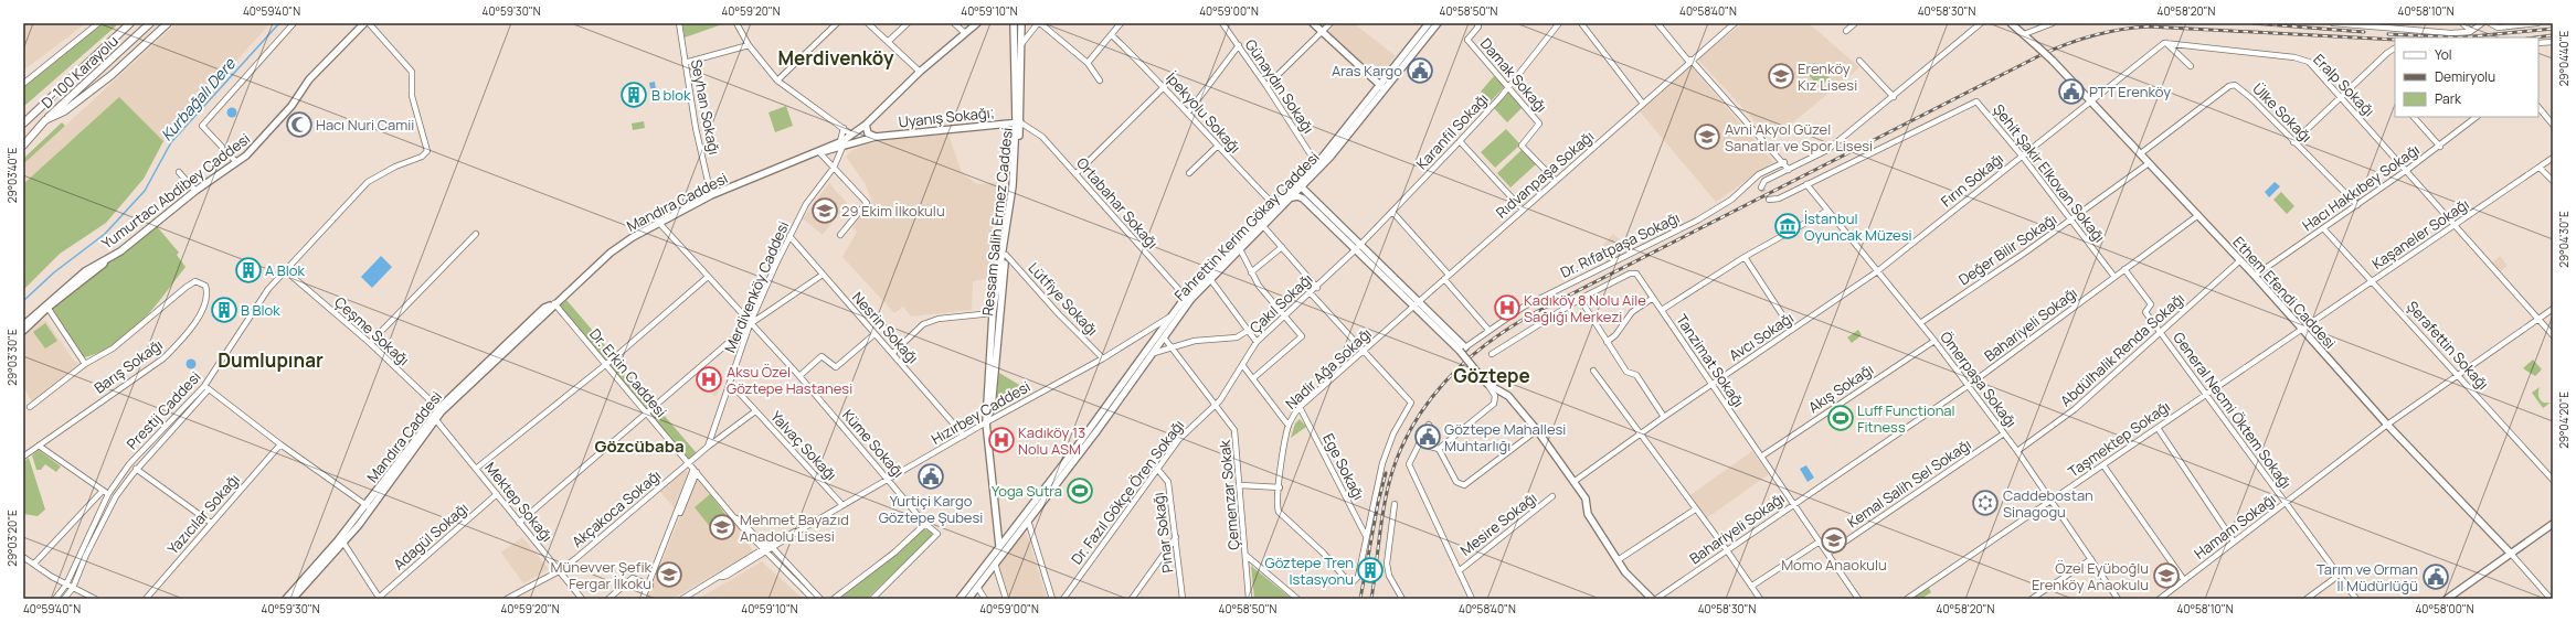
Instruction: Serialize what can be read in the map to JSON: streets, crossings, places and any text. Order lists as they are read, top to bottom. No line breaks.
{"streets":{"highway":["D-100 Karayolu"],"main road":["Uyanış Sokağı;","Yumurtacı Abdibey Caddesi","Mandıra Caddesi","Ressam Salih Ermez Caddesi","Fahrettin Kerim Gökay Caddesi","Ethem Efendi Caddesi"],"street":["Damak Sokağı","Eralp Sokağı","Günaydın Sokağı","Seyhan Sokağı","İpekyolu Sokağı","Ülke Sokağı","Karanfil Sokağı","Şehit Şakir Elkovan Sokağı","Rıdvanpaşa Sokağı","Fırın Sokağı","Hacı Hakkıbey Sokağı","Ortabahar Sokağı","Kaşaneler Sokağı","Dr. Rıfatpaşa Sokağı","Değer Bilir Sokağı","Merdivenköy Caddesi","Lütfiye Sokağı","Çakıl Sokağı","Bahariyeli Sokağı","Nesrin Sokağı","Çeşme Sokağı","Avcı Sokağı","Şerafettin Sokağı","Abdülhalik Renda Sokağı","Tanzimat Sokağı","Barış Sokağı","Nadir Ağa Sokağı","Dr. Erkin Caddesi","Ömerpaşa Sokağı","Akış Sokağı","Prestij Caddesi","General Necmi Öktem Sokağı","Hızırbey Caddesi","Taşmektep Sokağı","Küme Sokağı","Yalvaç Sokağı","Ege Sokağı","Kemal Salih Sel Sokağı","Dr. Fazıl Gökçe Ören Sokağı","Çemenzar Sokak","Mektep Sokağı","Akçakoca Sokağı","Yazıcılar Sokağı","Mesire Sokağı","Hamam Sokağı","Pınar Sokağı","Adagül Sokağı"]},"crossings":[["Damak Sokağı","Karanfil Sokağı"],["Damak Sokağı","Rıdvanpaşa Sokağı"],["Eralp Sokağı","Fırın Sokağı"],["Eralp Sokağı","Hacı Hakkıbey Sokağı"],["Eralp Sokağı","Kaşaneler Sokağı"],["Eralp Sokağı","Hamam Sokağı"],["Günaydın Sokağı","Fahrettin Kerim Gökay Caddesi"],["Seyhan Sokağı","Mandıra Caddesi"],["İpekyolu Sokağı","Fahrettin Kerim Gökay Caddesi"],["Ülke Sokağı","Hacı Hakkıbey Sokağı"],["Ülke Sokağı","Ethem Efendi Caddesi"],["Uyanış Sokağı;","Mandıra Caddesi"],["Uyanış Sokağı;","Ortabahar Sokağı"],["Uyanış Sokağı;","Ressam Salih Ermez Caddesi"],["Uyanış Sokağı;","Merdivenköy Caddesi"],["Karanfil Sokağı","Çakıl Sokağı"],["Şehit Şakir Elkovan Sokağı","Fırın Sokağı"],["Şehit Şakir Elkovan Sokağı","Değer Bilir Sokağı"],["Şehit Şakir Elkovan Sokağı","Bahariyeli Sokağı"],["Şehit Şakir Elkovan Sokağı","Ömerpaşa Sokağı"],["Rıdvanpaşa Sokağı","Nadir Ağa Sokağı"],["Fırın Sokağı","Ethem Efendi Caddesi"],["Fırın Sokağı","Avcı Sokağı"],["Fırın Sokağı","Ömerpaşa Sokağı"],["Hacı Hakkıbey Sokağı","Ethem Efendi Caddesi"],["Hacı Hakkıbey Sokağı","Şerafettin Sokağı"],["Mandıra Caddesi","Merdivenköy Caddesi"],["Mandıra Caddesi","Çeşme Sokağı"],["Mandıra Caddesi","Dr. Erkin Caddesi"],["Mandıra Caddesi","Küme Sokağı"],["Mandıra Caddesi","Mektep Sokağı"],["Ortabahar Sokağı","Ressam Salih Ermez Caddesi"],["Ortabahar Sokağı","Fahrettin Kerim Gökay Caddesi"],["Ressam Salih Ermez Caddesi","Fahrettin Kerim Gökay Caddesi"],["Ressam Salih Ermez Caddesi","Lütfiye Sokağı"],["Ressam Salih Ermez Caddesi","Hızırbey Caddesi"],["Fahrettin Kerim Gökay Caddesi","Hızırbey Caddesi"],["Fahrettin Kerim Gökay Caddesi","Çemenzar Sokak"],["Kaşaneler Sokağı","Ethem Efendi Caddesi"],["Kaşaneler Sokağı","Şerafettin Sokağı"],["Kaşaneler Sokağı","Taşmektep Sokağı"],["Değer Bilir Sokağı","Ethem Efendi Caddesi"],["Değer Bilir Sokağı","Ömerpaşa Sokağı"],["Merdivenköy Caddesi","Nesrin Sokağı"],["Merdivenköy Caddesi","Dr. Erkin Caddesi"],["Merdivenköy Caddesi","Küme Sokağı"],["Merdivenköy Caddesi","Yalvaç Sokağı"],["Merdivenköy Caddesi","Akçakoca Sokağı"],["Ethem Efendi Caddesi","Bahariyeli Sokağı"],["Ethem Efendi Caddesi","Abdülhalik Renda Sokağı"],["Ethem Efendi Caddesi","Taşmektep Sokağı"],["Ethem Efendi Caddesi","Hamam Sokağı"],["Lütfiye Sokağı","Hızırbey Caddesi"],["Çakıl Sokağı","Dr. Fazıl Gökçe Ören Sokağı"],["Çakıl Sokağı","Çemenzar Sokak"],["Bahariyeli Sokağı","Tanzimat Sokağı"],["Bahariyeli Sokağı","Ömerpaşa Sokağı"],["Bahariyeli Sokağı","General Necmi Öktem Sokağı"],["Nesrin Sokağı","Hızırbey Caddesi"],["Çeşme Sokağı","Prestij Caddesi"],["Avcı Sokağı","Tanzimat Sokağı"],["Avcı Sokağı","Ömerpaşa Sokağı"],["Şerafettin Sokağı","Hamam Sokağı"],["Abdülhalik Renda Sokağı","Ömerpaşa Sokağı"],["Abdülhalik Renda Sokağı","General Necmi Öktem Sokağı"],["Tanzimat Sokağı","Akış Sokağı"],["Tanzimat Sokağı","Kemal Salih Sel Sokağı"],["Nadir Ağa Sokağı","Ege Sokağı"],["Dr. Erkin Caddesi","Hızırbey Caddesi"],["Dr. Erkin Caddesi","Akçakoca Sokağı"],["Ömerpaşa Sokağı","Akış Sokağı"],["Ömerpaşa Sokağı","Taşmektep Sokağı"],["Ömerpaşa Sokağı","Kemal Salih Sel Sokağı"],["General Necmi Öktem Sokağı","Taşmektep Sokağı"],["General Necmi Öktem Sokağı","Hamam Sokağı"],["Hızırbey Caddesi","Küme Sokağı"],["Hızırbey Caddesi","Yalvaç Sokağı"],["Dr. Fazıl Gökçe Ören Sokağı","Çemenzar Sokak"],["Dr. Fazıl Gökçe Ören Sokağı","Pınar Sokağı"],["Mektep Sokağı","Akçakoca Sokağı"],["Mektep Sokağı","Adagül Sokağı"]],"districts":["Merdivenköy","Dumlupınar","Göztepe","Gözcübaba"],"water":["Kurbağalı Dere"],"places":{"public building":["Aras Kargo","PTT Erenköy","Göztepe Mahallesi Muhtarlığı","Yurtiçi Kargo Göztepe Şubesi","Tarım ve Orman İl Müdürlüğü"],"school or university":["Erenköy Kız Lisesi","Avni Akyol Güzel Sanatlar ve Spor Lisesi","29 Ekim İlkokulu","Mehmet Bayazıd Anadolu Lisesi","Momo Anaokulu","Münevver Şefik Fergar İlkoku","Özel Eyüboğlu Erenköy Anaokulu"],"building":["B blok","A Blok","B Blok","Göztepe Tren Istasyonu"],"mosque":["Hacı Nuri Camii"],"museum":["İstanbul Oyuncak Müzesi"],"hospital":["Kadıköy 8 Nolu Aile Sağlığı Merkezi","Aksu Özel Göztepe Hastanesi","Kadıköy 13 Nolu ASM"],"sports":["Luff Functional Fitness","Yoga Sutra"],"synagogue":["Caddebostan Sinagogu"]},"legend":["Yol","Demiryolu","Park"],"coordinates":["40°59'40\"N","40°59'30\"N","40°59'20\"N","40°59'10\"N","40°59'00\"N","40°58'50\"N","40°58'40\"N","40°58'30\"N","40°58'20\"N","40°58'10\"N","29°04'40\"E","29°03'40\"E","29°04'30\"E","29°03'30\"E","29°04'20\"E","29°03'20\"E","40°58'00\"N"]}
